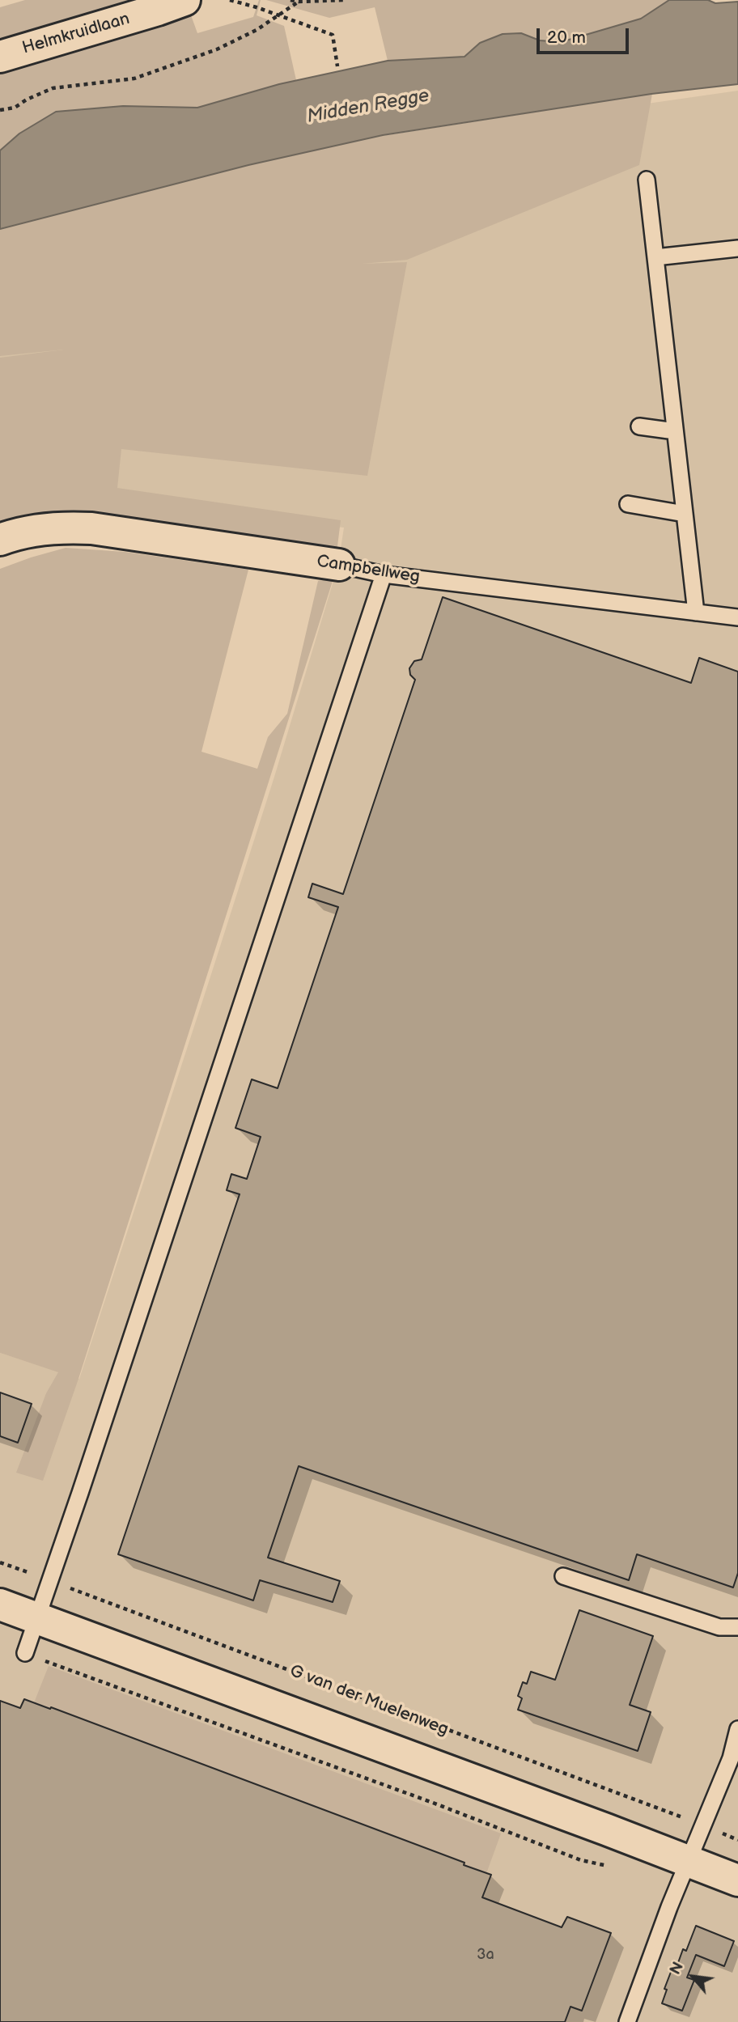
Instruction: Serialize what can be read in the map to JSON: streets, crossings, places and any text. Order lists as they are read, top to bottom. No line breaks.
{"streets":{"street":["Helmkruidlaan","Campbellweg"],"path":["G van der Muelenweg"]},"water":["Midden Regge"],"house_numbers":["3a"],"scale_bar":"20 m","north":"top left"}
